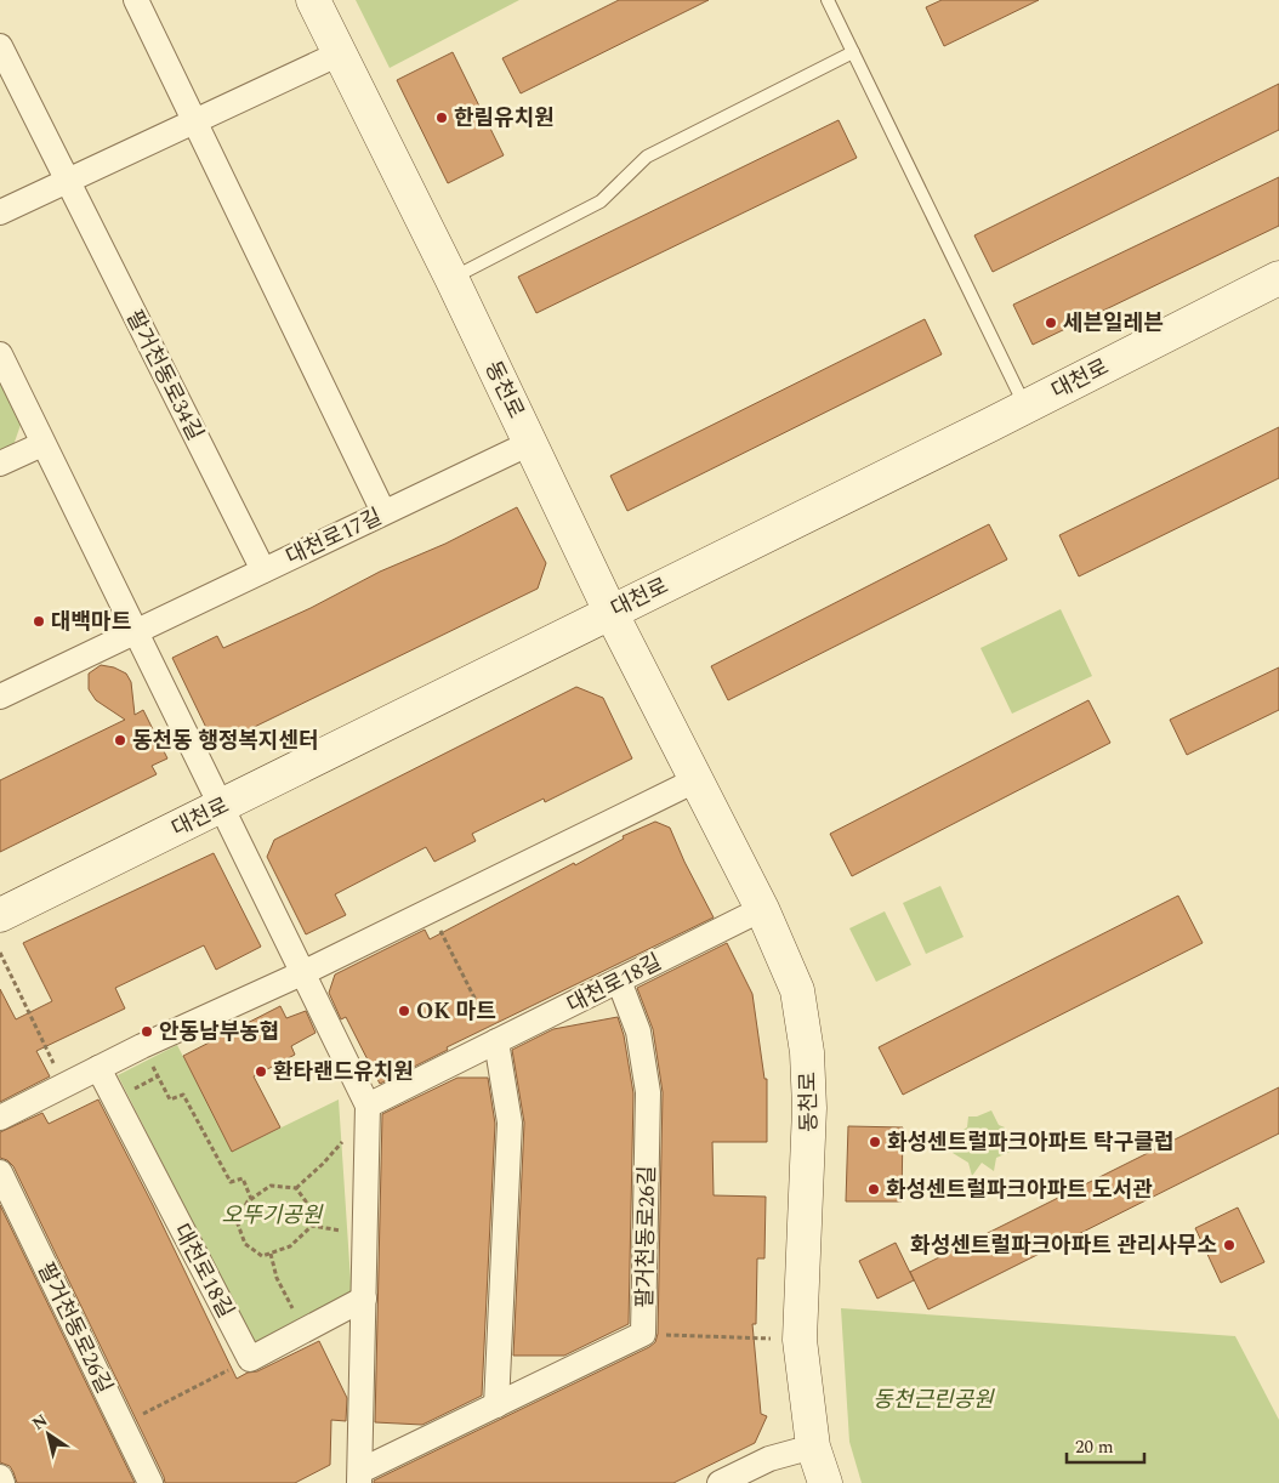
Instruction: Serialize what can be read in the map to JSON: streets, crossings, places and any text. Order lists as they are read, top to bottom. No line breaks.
{"streets":{"street":["팔거천동로34길","대천로","동천로","대천로17길","대천로18길","팔거천동로26길"]},"crossings":[["팔거천동로34길","대천로17길"],["대천로","동천로"],["동천로","대천로17길"],["동천로","대천로18길"],["대천로18길","팔거천동로26길"]],"parks":["오뚜기공원","동천근린공원"],"places":["한림유치원","세븐일레븐","대백마트","동천동 행정복지센터","OK 마트","안동남부농협","환타랜드유치원","화성센트럴파크아파트 탁구클럽","화성센트럴파크아파트 도서관","화성센트럴파크아파트 관리사무소"],"scale_bar":"20 m","north":"top left"}
